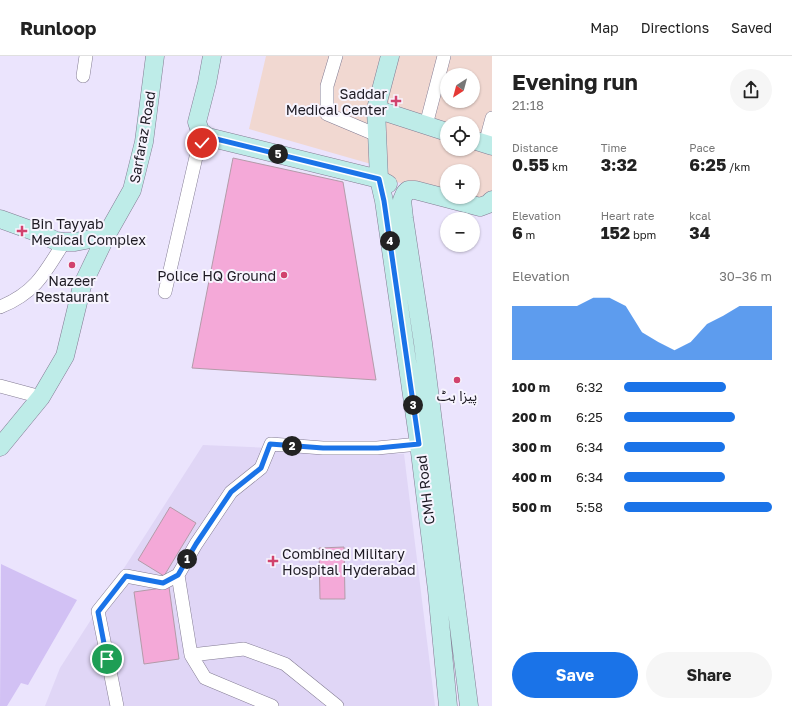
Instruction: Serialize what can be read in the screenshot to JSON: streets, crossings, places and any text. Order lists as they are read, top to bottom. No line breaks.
{"streets":{"main road":["Sarfaraz Road","CMH Road"]},"places":{"health":["Saddar Medical Center","Bin Tayyab Medical Complex","Combined Military Hospital Hyderabad"],"other":["Nazeer Restaurant","Police HQ Ground","پیزا ہٹ"]},"north":"bottom left","page":{"header":"Runloop","nav":["Map","Directions","Saved"],"heading":["Evening run","21:18"],"map_buttons":["+","−"],"stats":[["Distance","0.55 km"],["Time","3:32"],["Pace","6:25 /km"],["Elevation","6 m"],["Heart rate","152 bpm"],["kcal","34"]],"pins":["5","4","3","2","1"],"chart":["Elevation","30–36 m"],"list":[{"name":"100 m","note":"6:32"},{"name":"200 m","note":"6:25"},{"name":"300 m","note":"6:34"},{"name":"400 m","note":"6:34"},{"name":"500 m","note":"5:58"}],"buttons":["Save","Share"]}}
